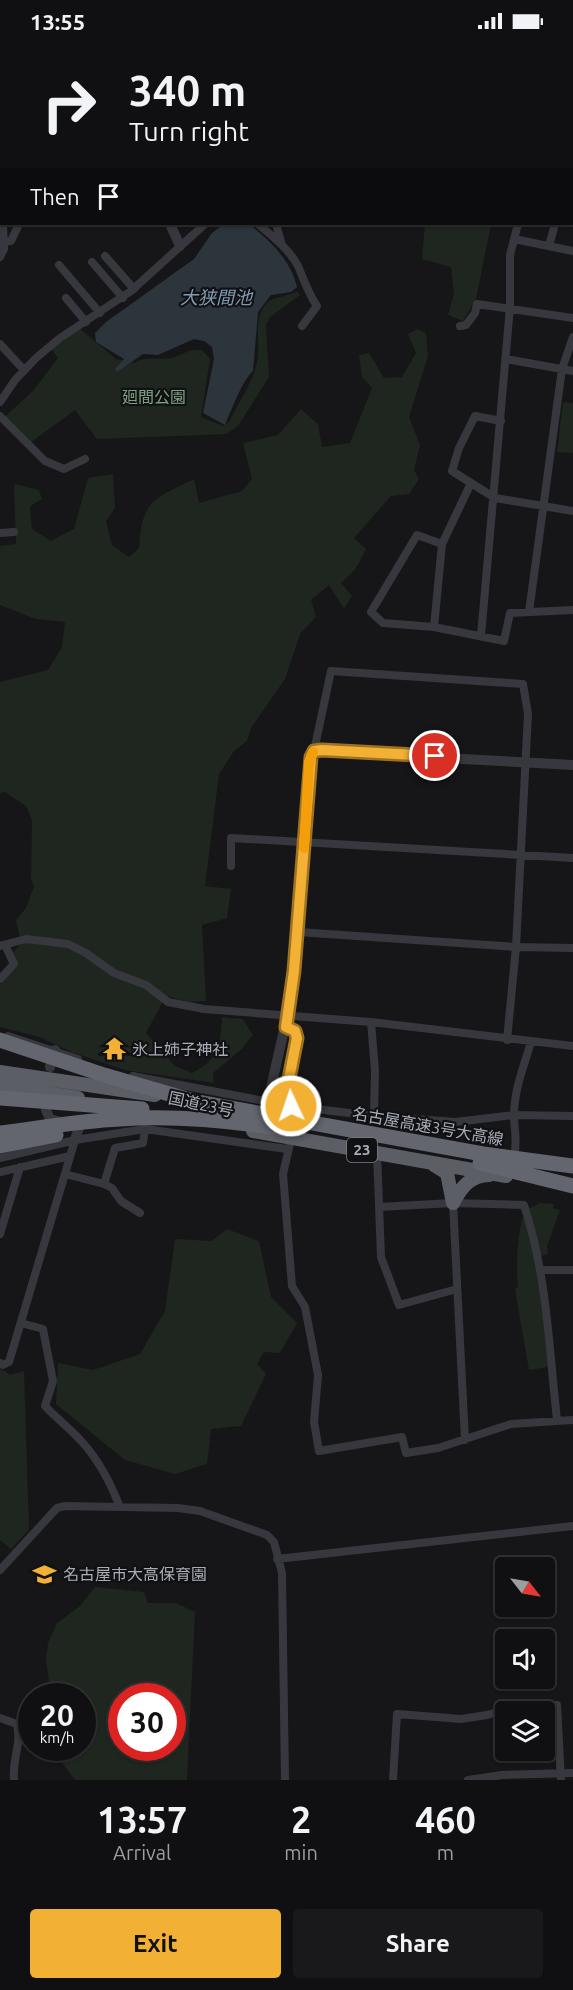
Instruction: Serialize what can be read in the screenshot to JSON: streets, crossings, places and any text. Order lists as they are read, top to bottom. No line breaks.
{"streets":{"highway":["国道23号","名古屋高速3号大高線","23"]},"crossings":[["国道23号","名古屋高速3号大高線"]],"water":["大狭間池"],"parks":["廻間公園"],"places":{"temple":["氷上姉子神社"],"school or university":["名古屋市大高保育園"]},"north":"bottom right","page":{"status":"13:55","turn":["340 m","Turn right"],"then":"Then","speed":"20 km/h","limit":"30","eta":["13:57","Arrival","2","min","460","m"],"buttons":["Exit","Share"]}}
